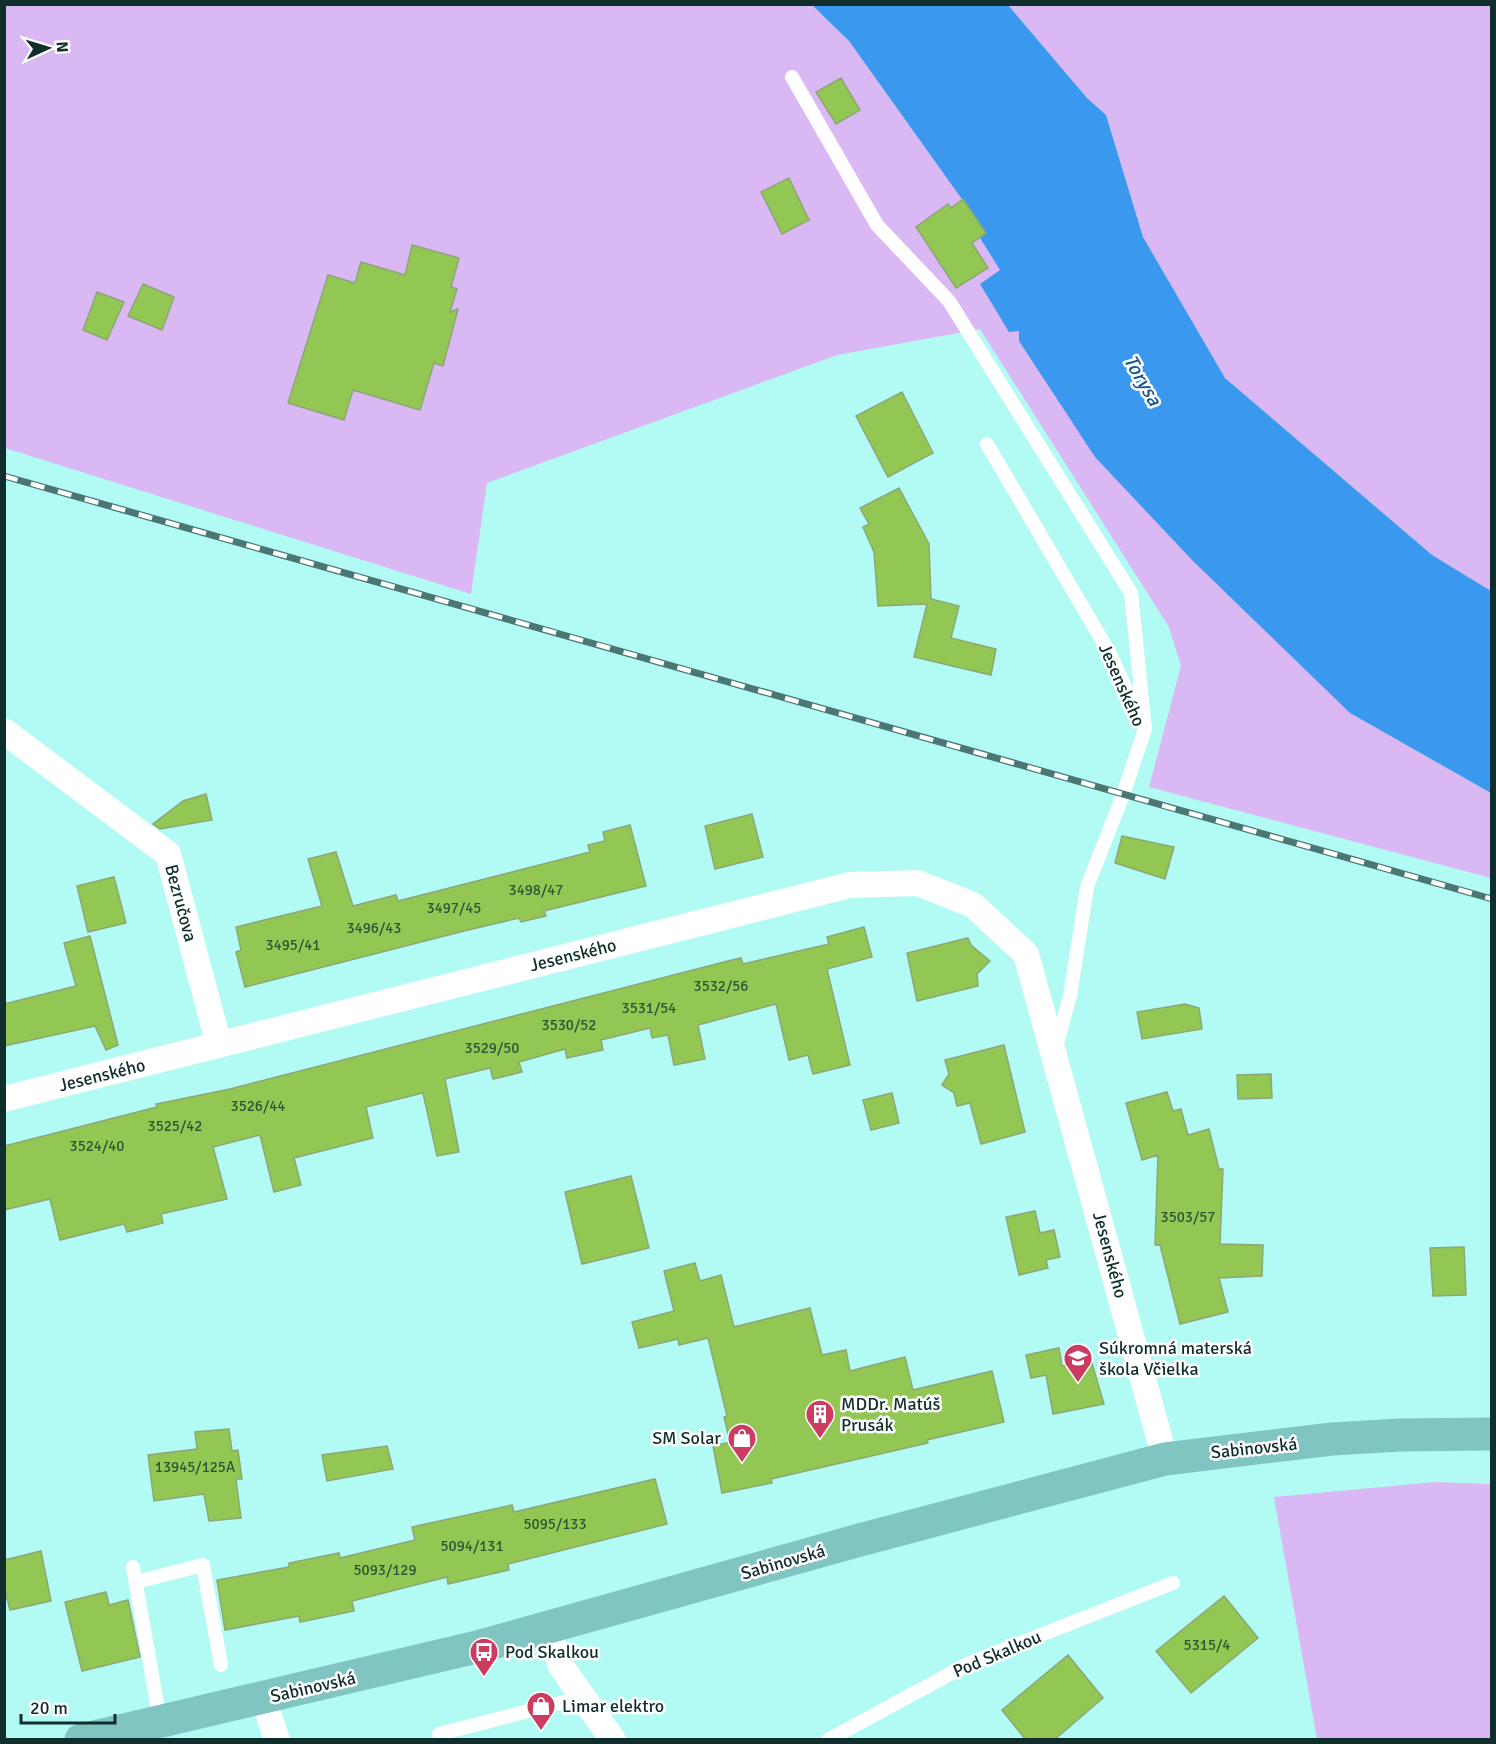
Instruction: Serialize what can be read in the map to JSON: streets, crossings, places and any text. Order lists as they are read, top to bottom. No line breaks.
{"streets":{"main road":["Sabinovská"],"street":["Jesenského","Bezručova"],"lane":["Pod Skalkou"]},"crossings":[["Jesenského","Bezručova"],["Jesenského","Sabinovská"]],"water":["Torysa"],"places":{"school or university":["Súkromná materská škola Včielka"],"building":["MDDr. Matúš Prusák"],"shop":["SM Solar","Limar elektro"],"bus stop":["Pod Skalkou"]},"house_numbers":["3498/47","3497/45","3496/43","3495/41","3532/56","3531/54","3530/52","3529/50","3526/44","3525/42","3524/40","3503/57","13945/125A","5095/133","5094/131","5093/129","5315/4"],"scale_bar":"20 m","north":"right"}
